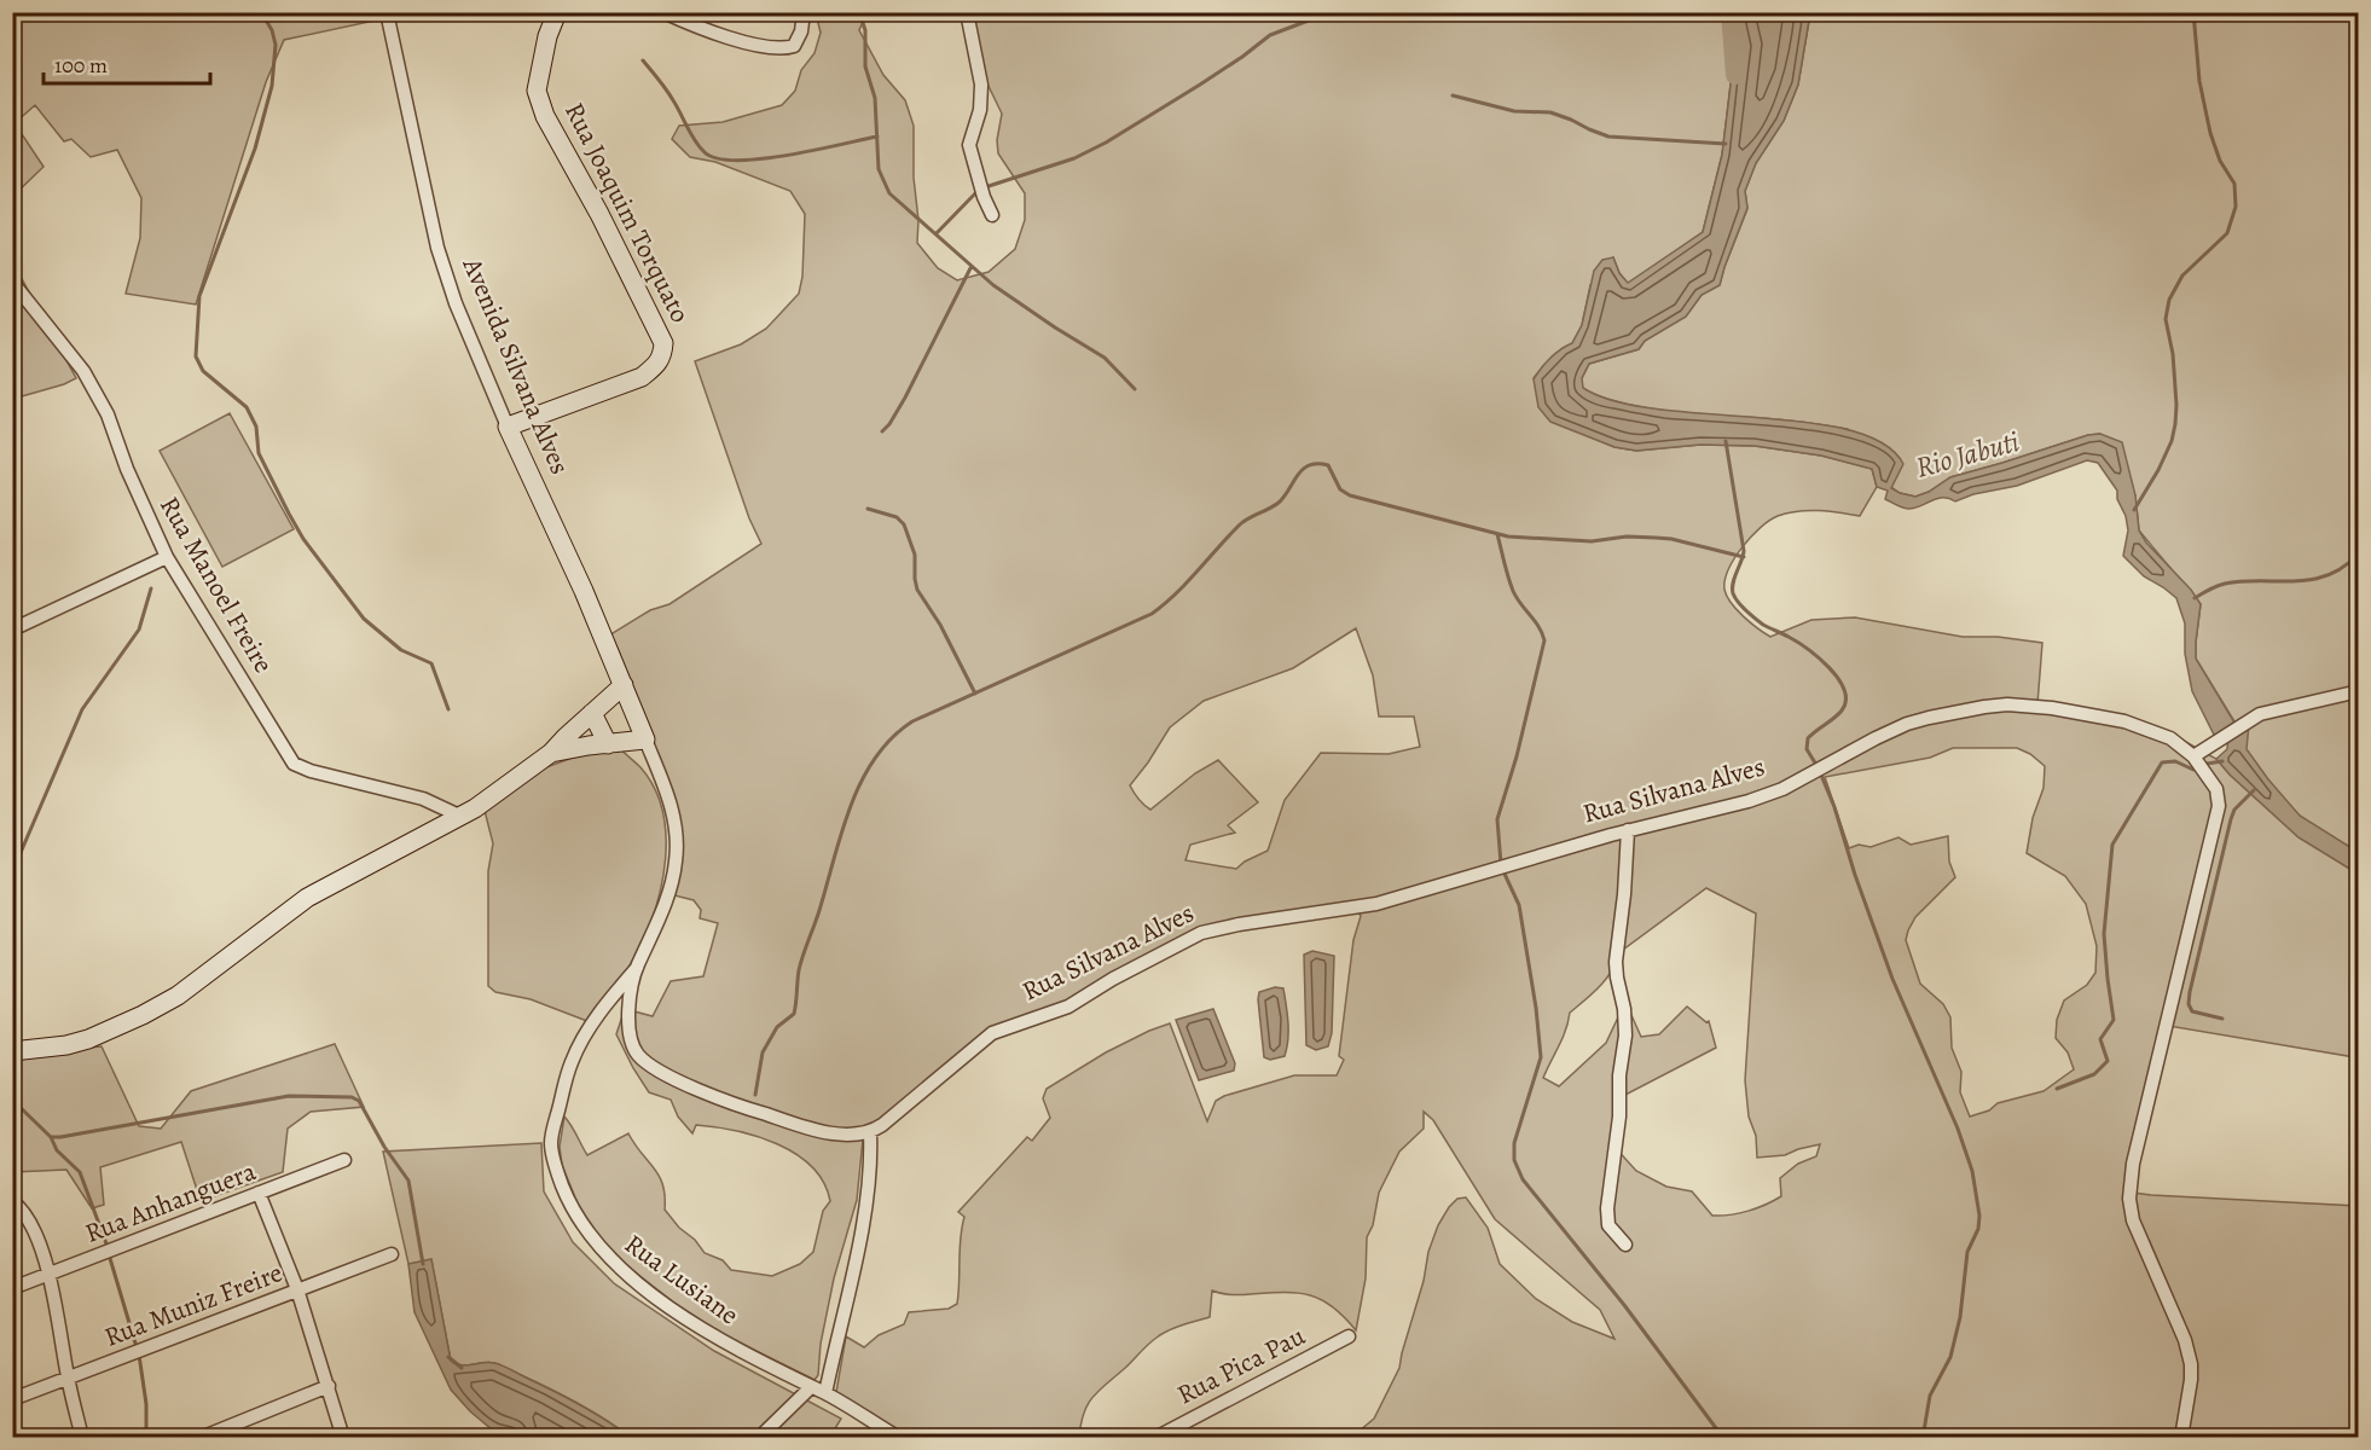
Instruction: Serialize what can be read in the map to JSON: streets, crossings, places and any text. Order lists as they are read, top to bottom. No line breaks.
{"streets":{"street":["Rua Joaquim Torquato","Avenida Silvana Alves","Rua Manoel Freire","Rua Silvana Alves","Rua Anhanguera","Rua Lusiane","Rua Muniz Freire","Rua Pica Pau"]},"crossings":[["Rua Joaquim Torquato","Avenida Silvana Alves"]],"water":["Rio Jabuti"],"scale_bar":"100 m"}
